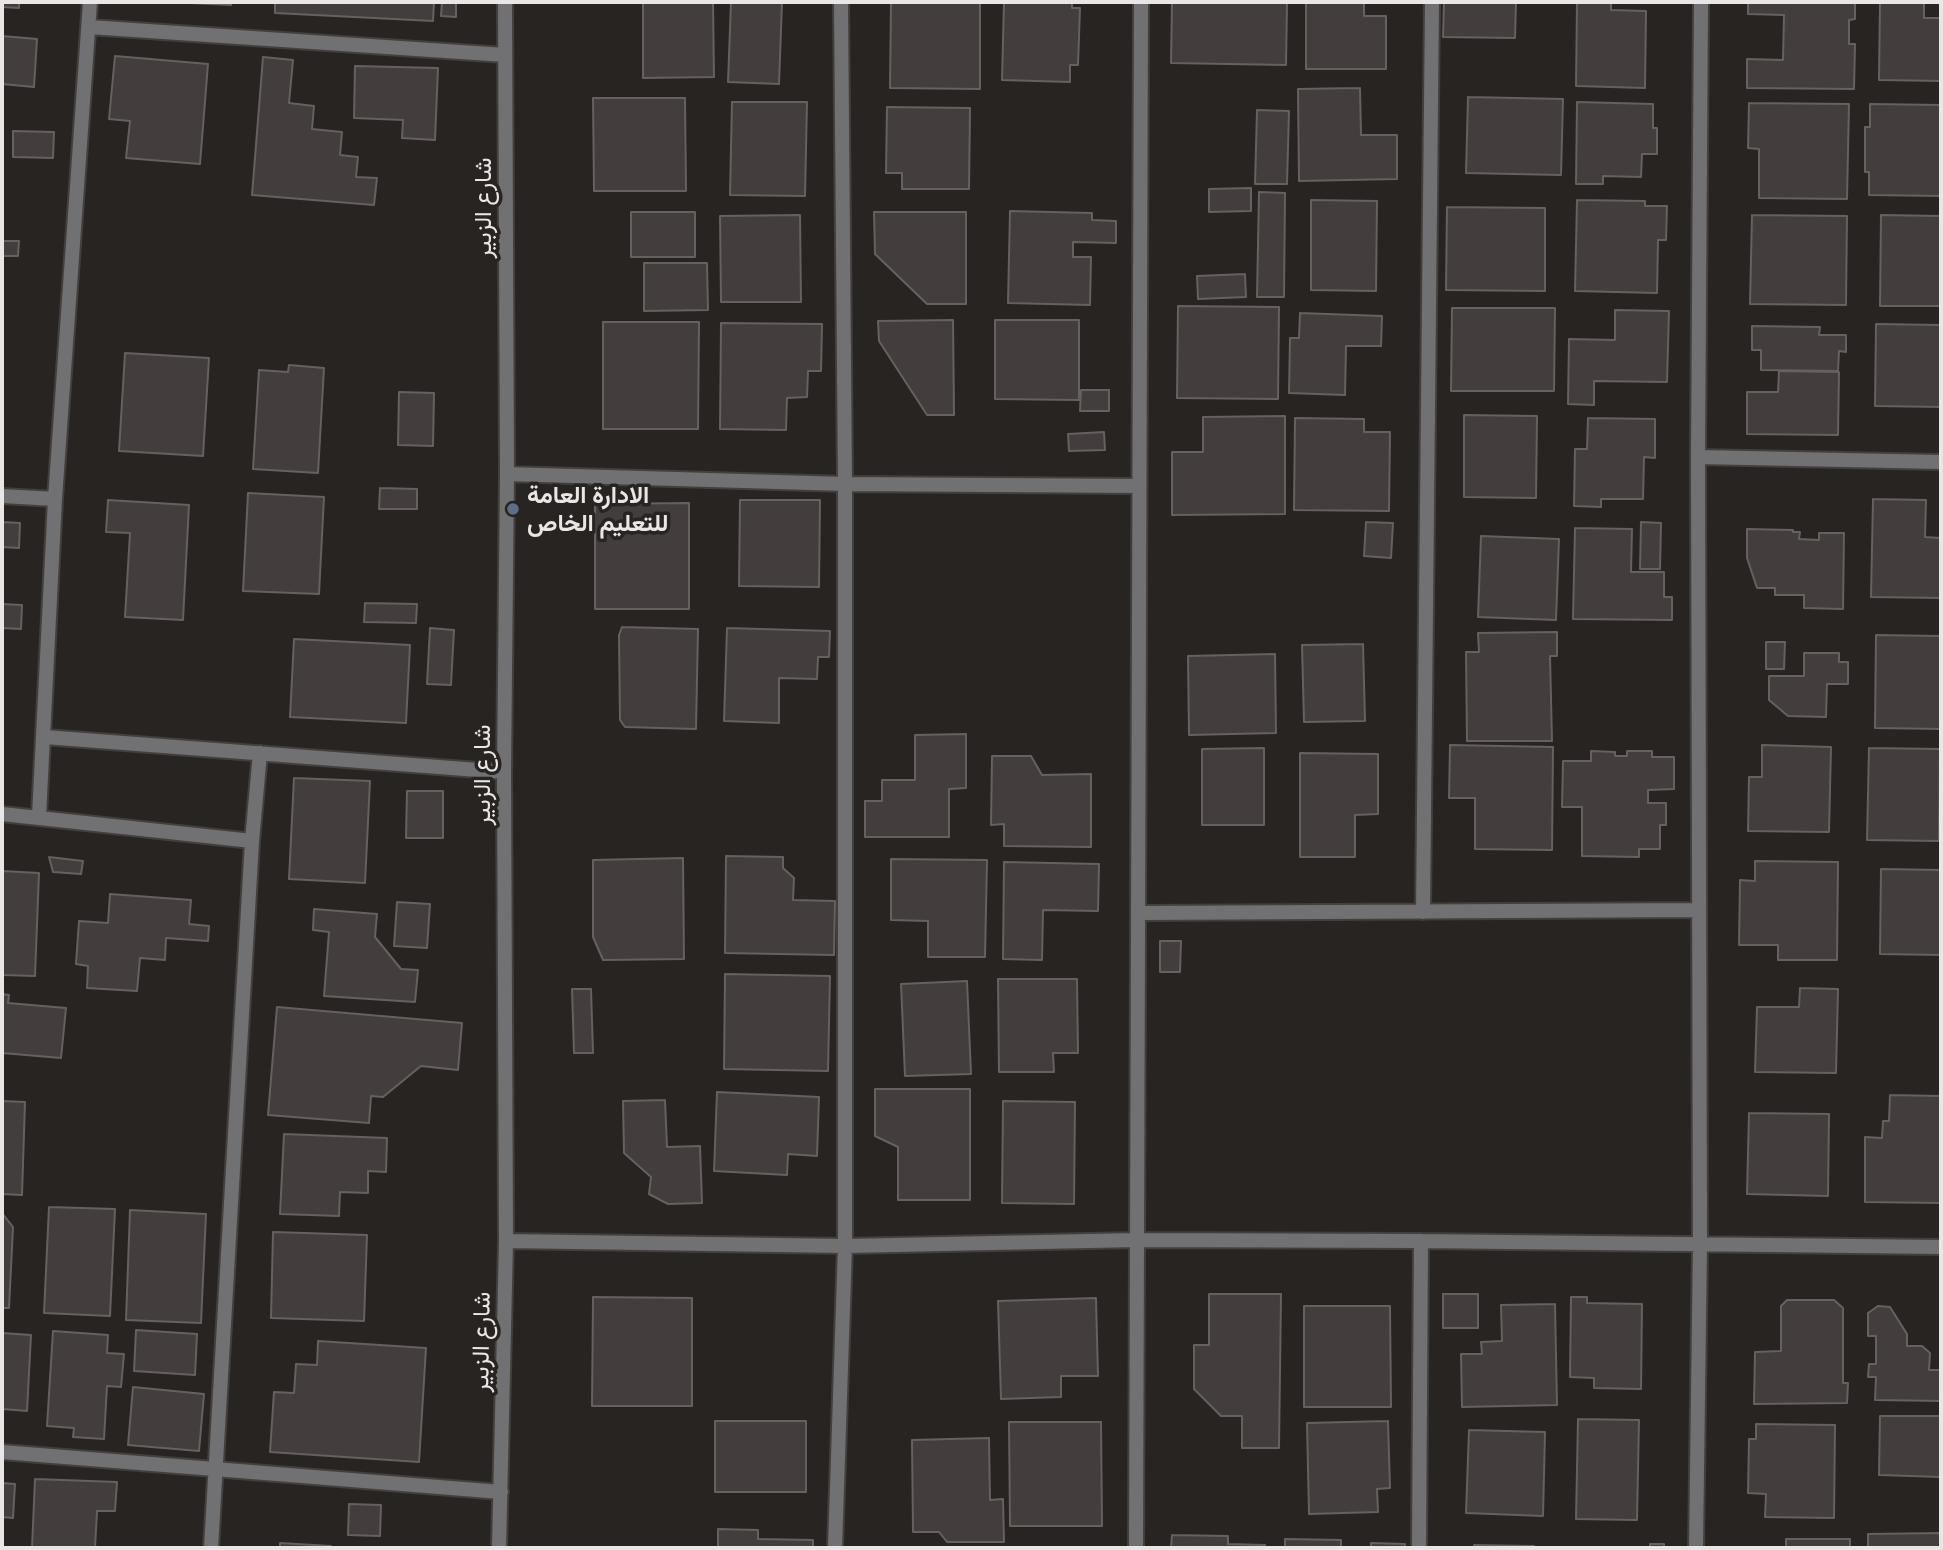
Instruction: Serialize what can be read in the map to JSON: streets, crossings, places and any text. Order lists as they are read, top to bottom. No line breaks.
{"streets":{"street":["شارع الزبير"]},"places":["الادارة العامة للتعليم الخاص"]}
